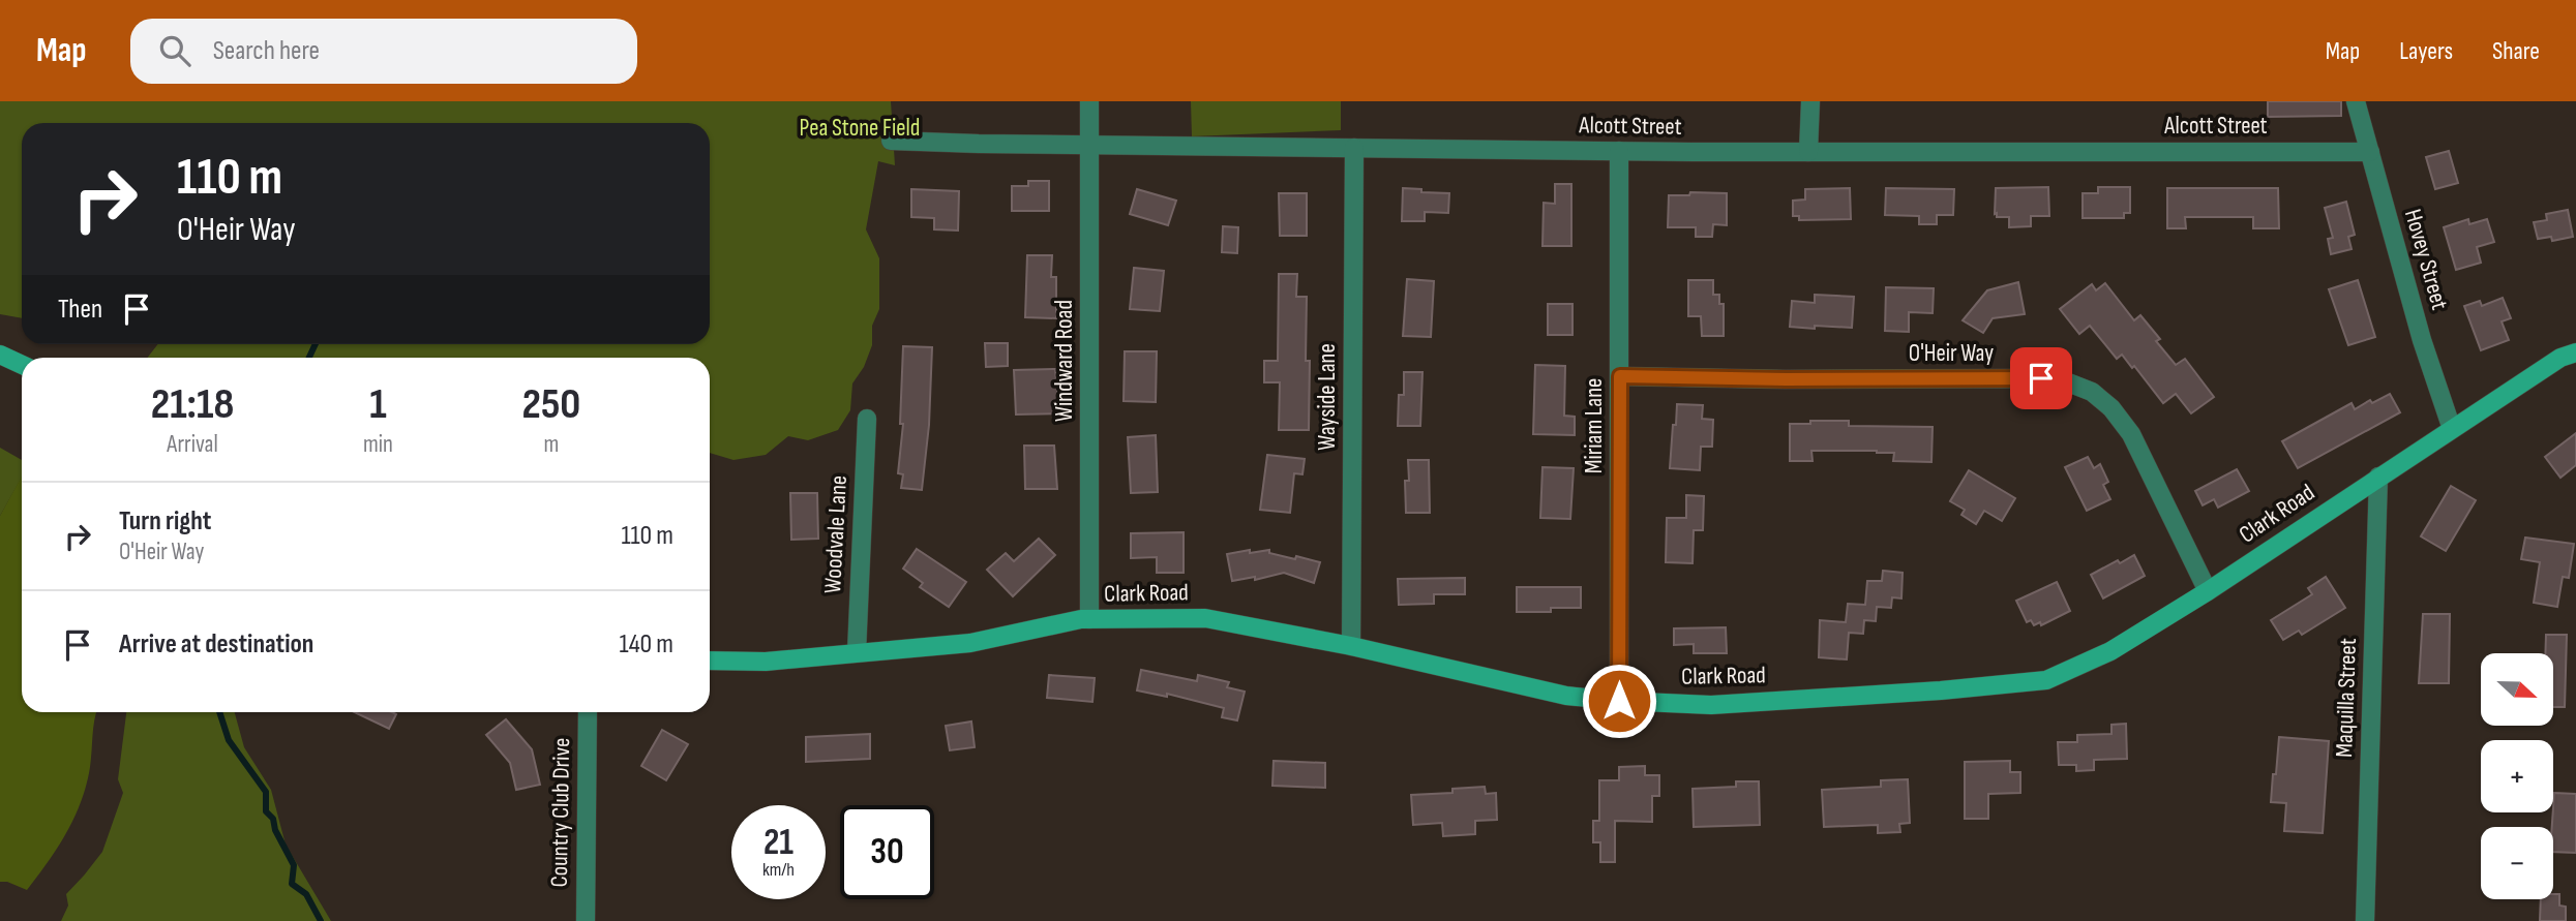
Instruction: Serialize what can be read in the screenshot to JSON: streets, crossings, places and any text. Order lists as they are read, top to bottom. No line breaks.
{"streets":{"street":["Alcott Street","Hovey Street","O'Heir Way","Windward Road","Wayside Lane","Miriam Lane","Clark Road","Woodvale Lane","Maquilla Street","Country Club Drive"]},"crossings":[["Alcott Street","Hovey Street"],["Alcott Street","Windward Road"],["Alcott Street","Wayside Lane"],["Alcott Street","Miriam Lane"],["Hovey Street","Clark Road"],["O'Heir Way","Miriam Lane"],["O'Heir Way","Clark Road"],["Windward Road","Clark Road"],["Wayside Lane","Clark Road"],["Miriam Lane","Clark Road"],["Clark Road","Woodvale Lane"],["Clark Road","Maquilla Street"]],"parks":["Pea Stone Field"],"north":"right","page":{"header":"Map","search":"Search here","nav":["Map","Layers","Share"],"turn":["110 m","O'Heir Way"],"then":"Then","eta":["21:18","Arrival","1","min","250","m"],"list":[{"name":"Turn right","note":"O'Heir Way","value":"110 m"},{"name":"Arrive at destination","value":"140 m"}],"map_buttons":["+","−"],"speed":"21 km/h","limit":"30"}}
